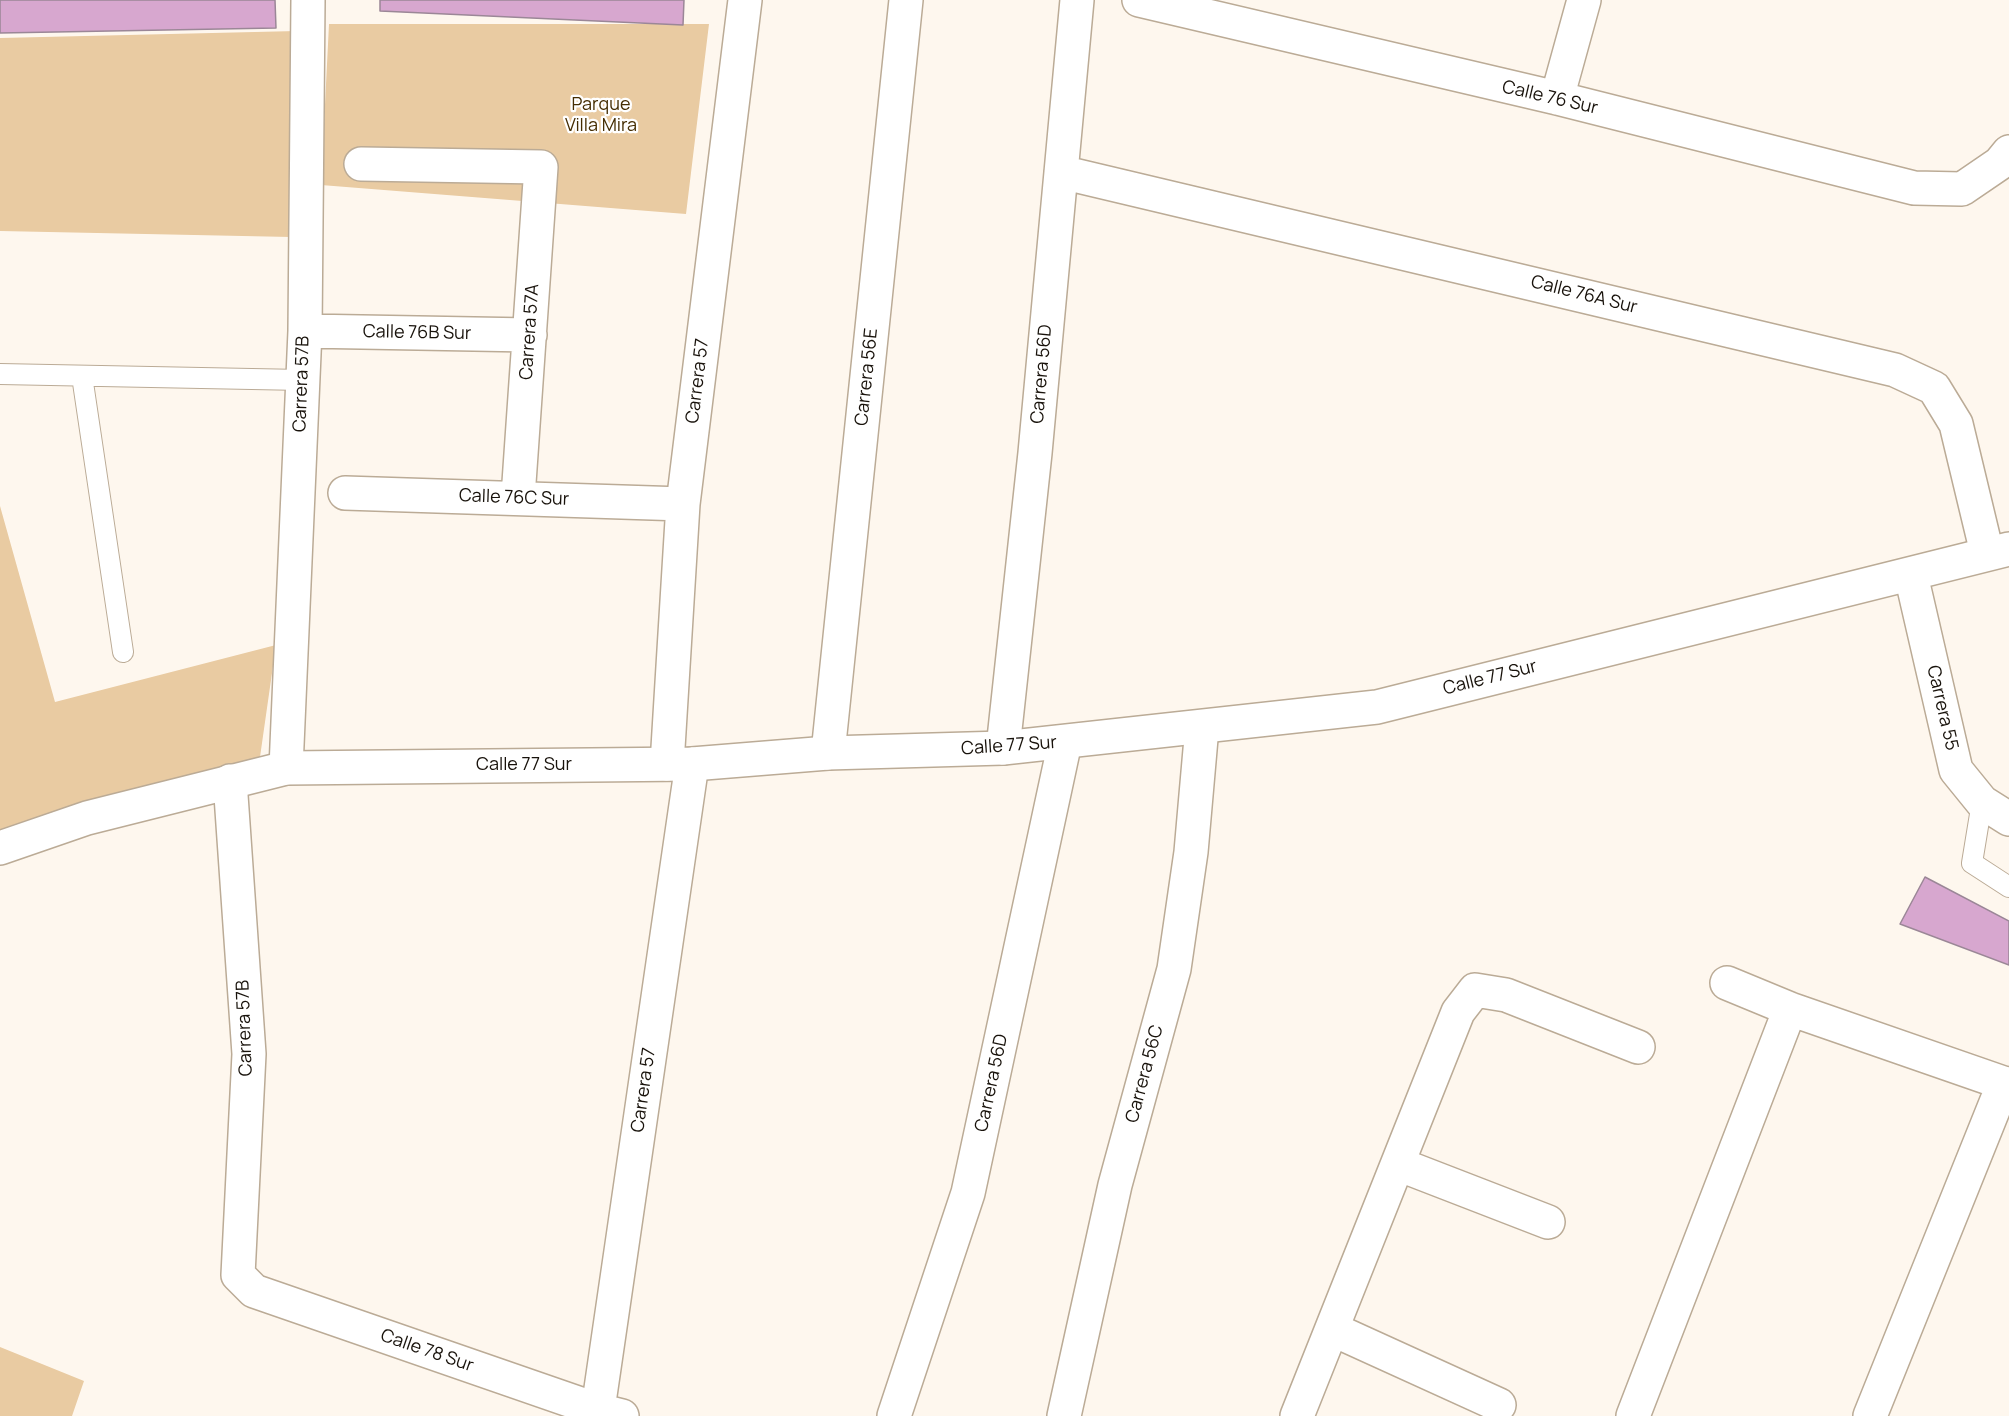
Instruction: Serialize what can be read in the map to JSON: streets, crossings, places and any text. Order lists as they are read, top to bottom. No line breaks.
{"streets":{"street":["Calle 76 Sur","Calle 76A Sur","Carrera 57A","Calle 76B Sur","Carrera 56D","Carrera 56E","Carrera 57","Carrera 57B","Calle 76C Sur","Calle 77 Sur","Carrera 55","Carrera 56C","Calle 78 Sur"]},"crossings":[["Calle 76A Sur","Carrera 56D"],["Calle 76A Sur","Calle 77 Sur"],["Carrera 57A","Calle 76B Sur"],["Carrera 57A","Calle 76C Sur"],["Calle 76B Sur","Carrera 57B"],["Carrera 56D","Calle 77 Sur"],["Carrera 56E","Calle 77 Sur"],["Carrera 57","Calle 76C Sur"],["Carrera 57","Calle 77 Sur"],["Carrera 57","Calle 78 Sur"],["Carrera 57B","Calle 77 Sur"],["Carrera 57B","Calle 78 Sur"],["Calle 77 Sur","Carrera 55"],["Calle 77 Sur","Carrera 56C"]],"parks":["Parque Villa Mira"]}
